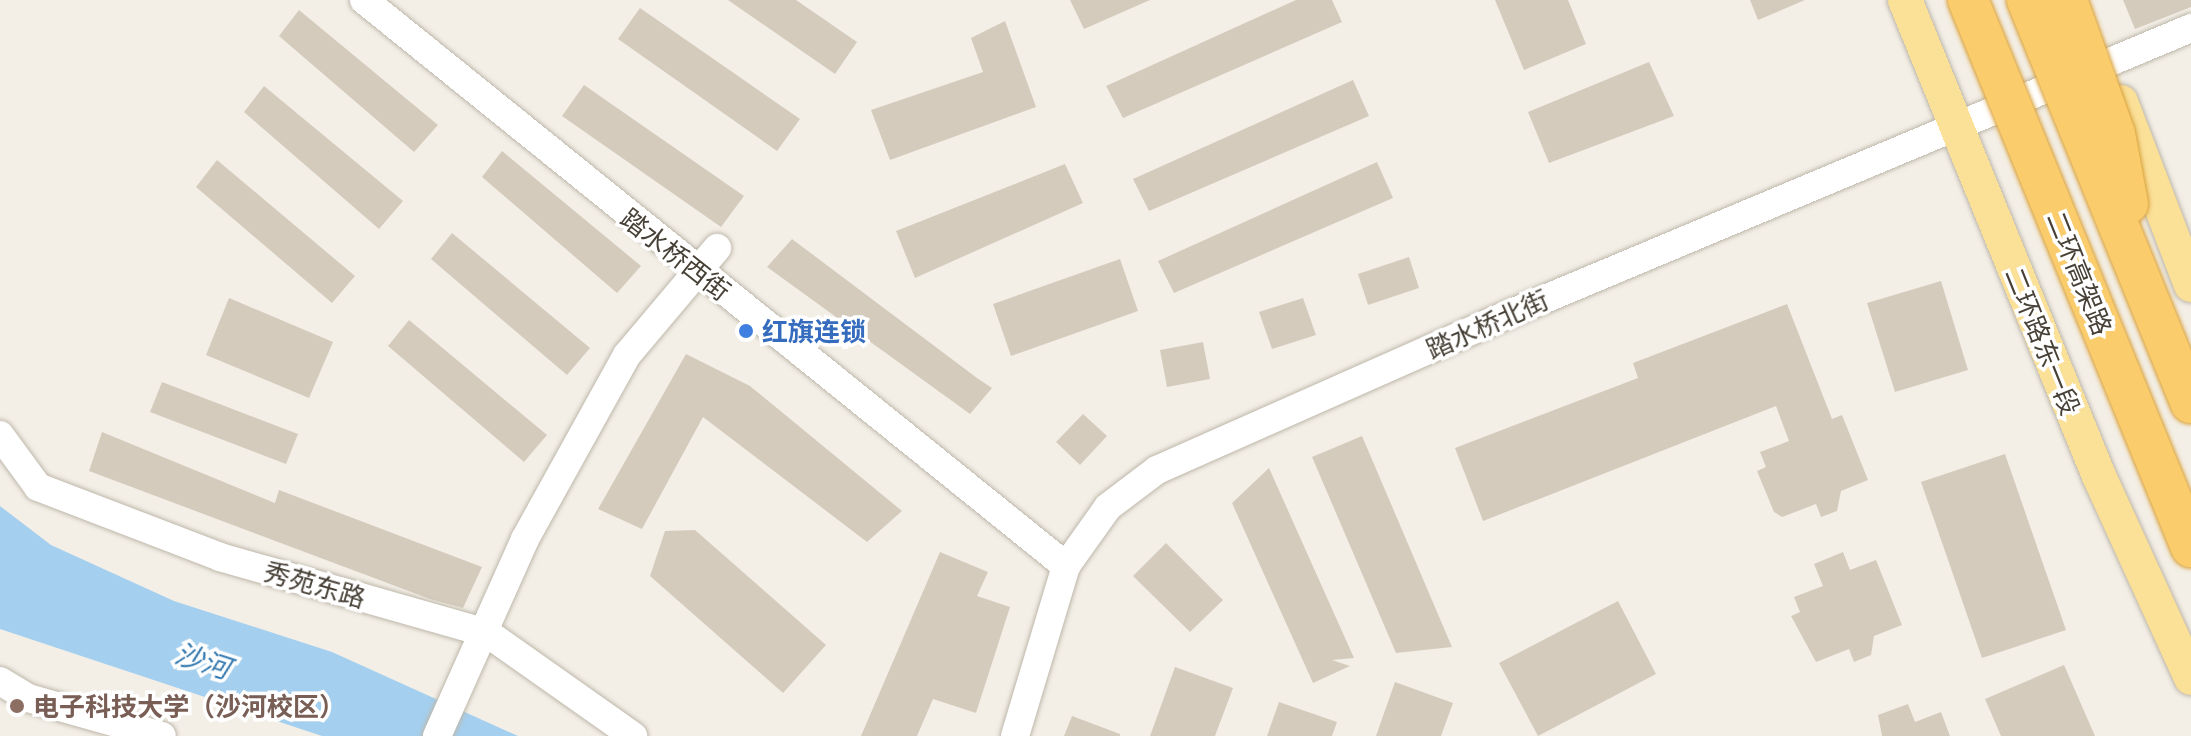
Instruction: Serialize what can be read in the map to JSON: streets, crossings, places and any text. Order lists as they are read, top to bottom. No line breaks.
{"streets":{"highway":["二环高架路"],"main road":["二环路东一段"],"street":["踏水桥西街","踏水桥北街","秀苑东路"]},"crossings":[["踏水桥西街","踏水桥北街"],["踏水桥北街","二环路东一段"]],"water":["沙河"],"places":["红旗连锁","电子科技大学（沙河校区）"]}
